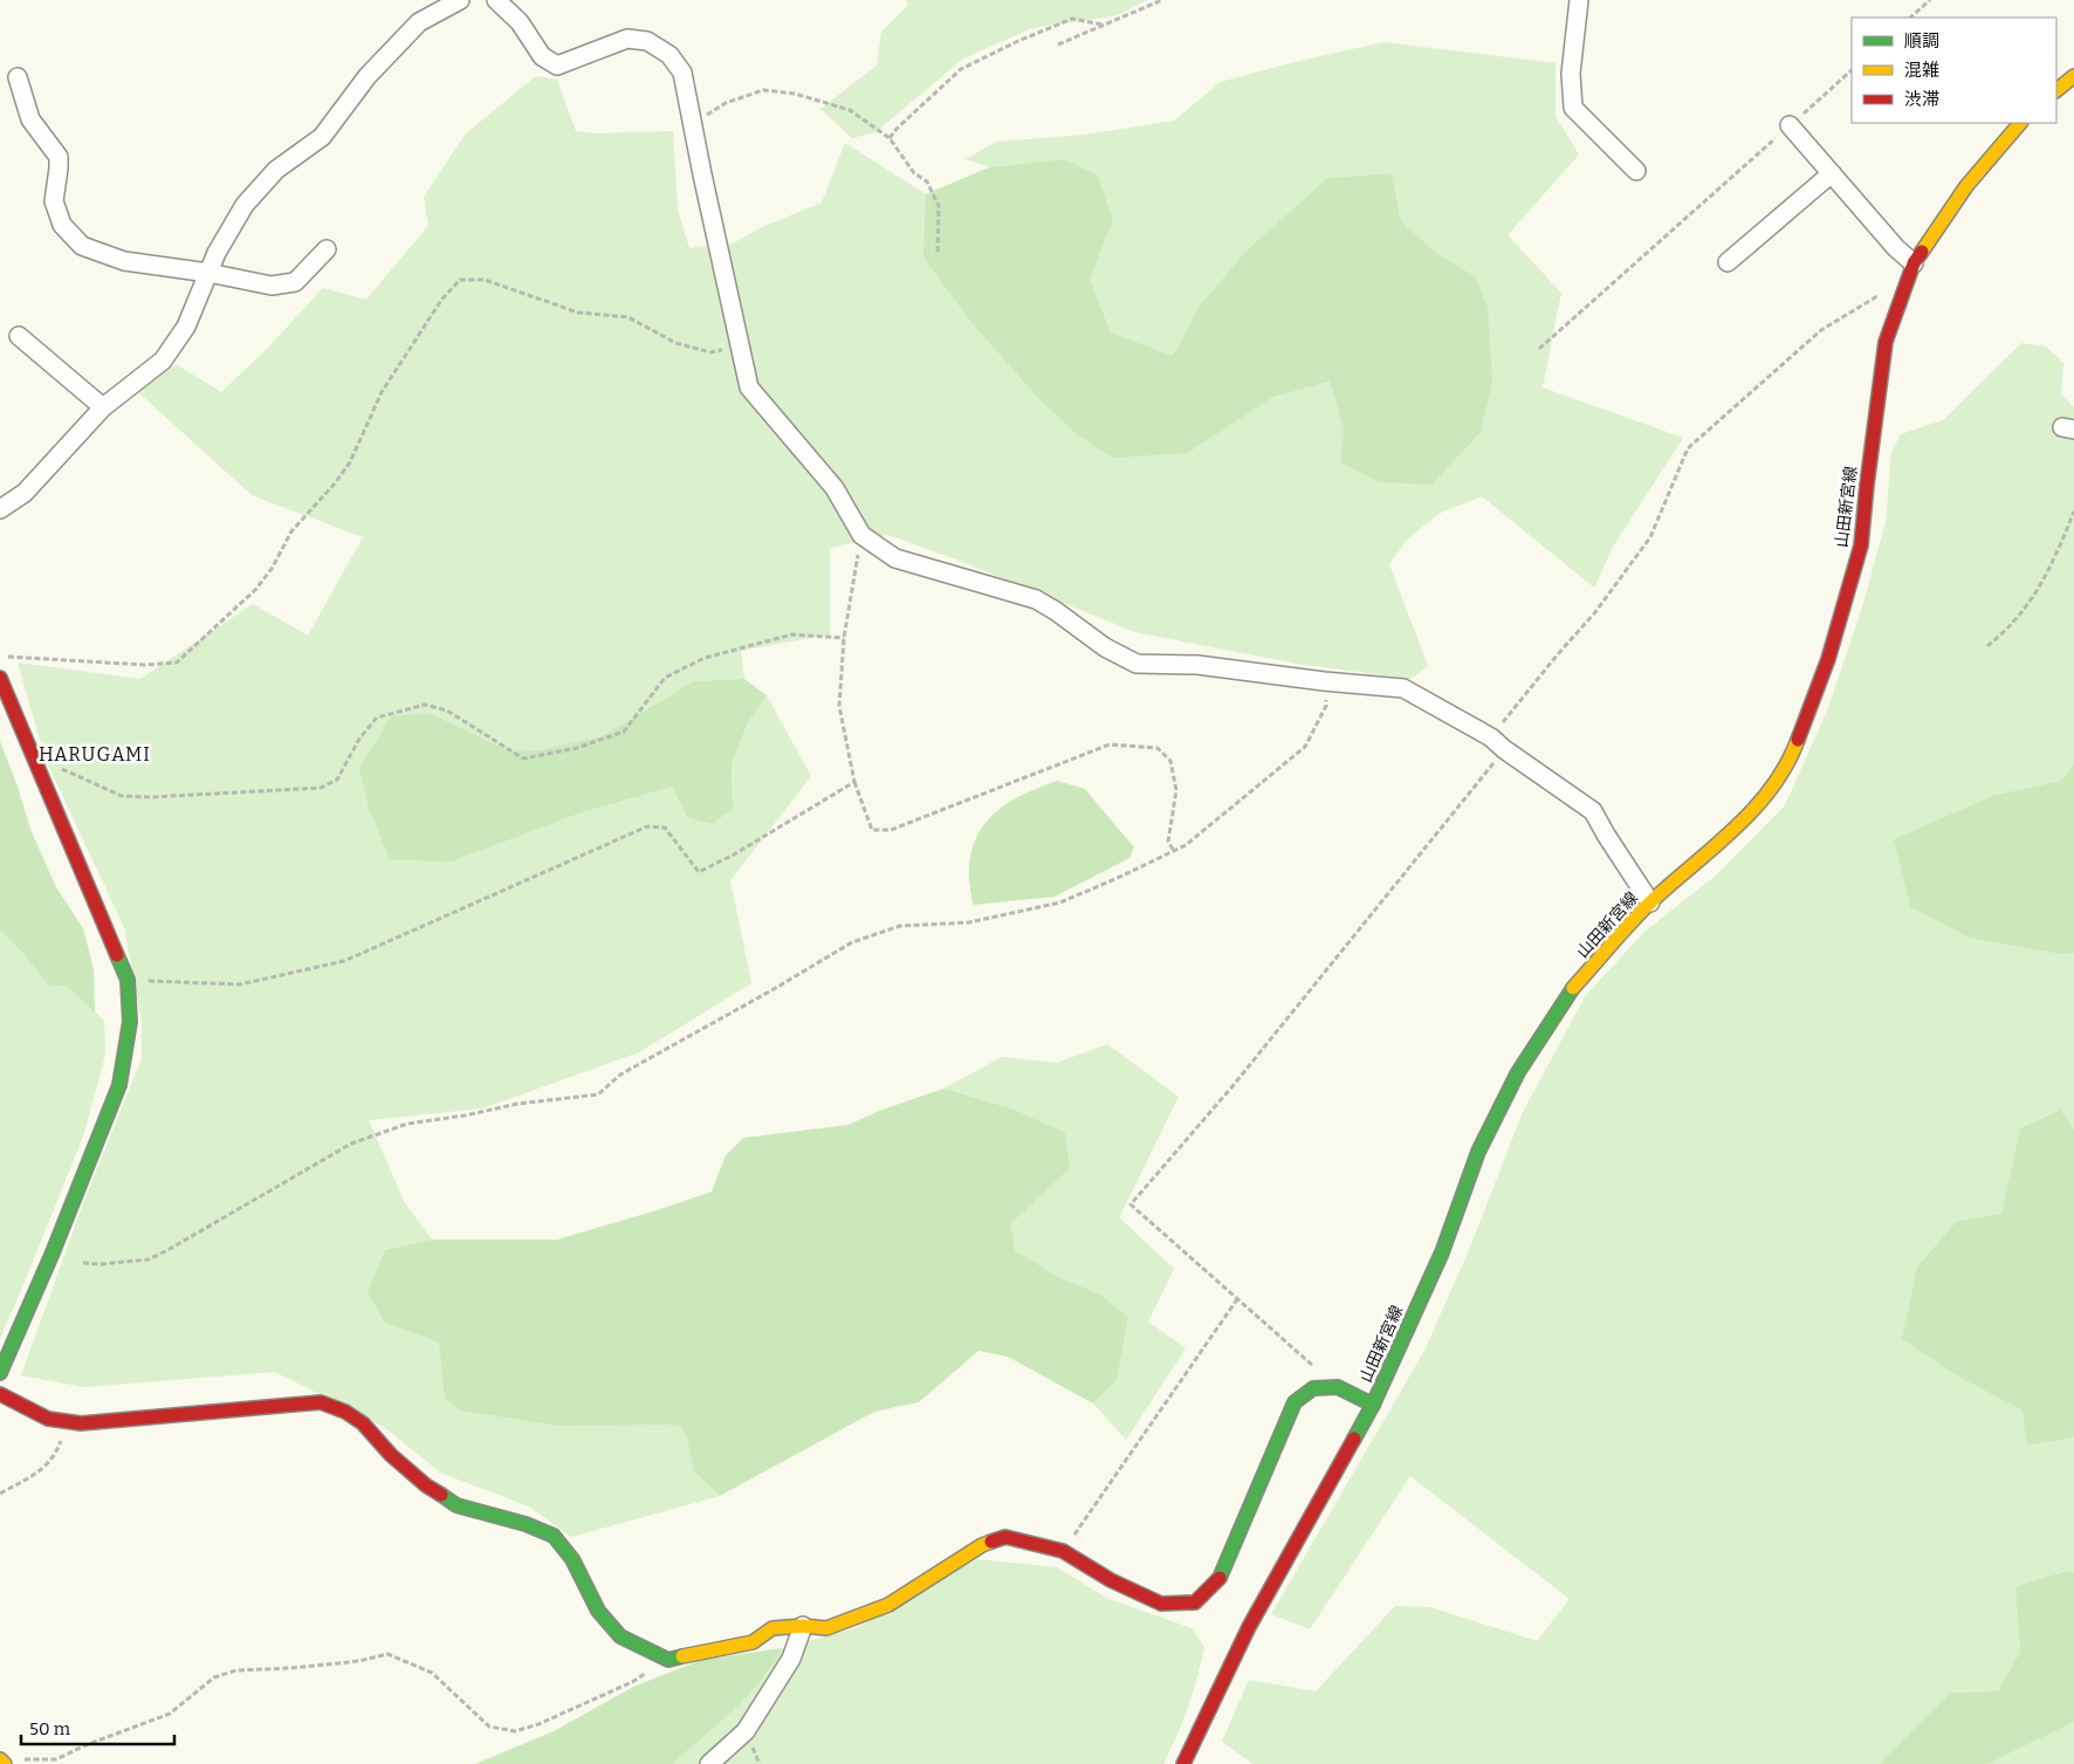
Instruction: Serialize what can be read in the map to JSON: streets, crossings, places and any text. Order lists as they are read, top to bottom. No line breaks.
{"streets":{"street":["山田新宮線"]},"districts":["HARUGAMI"],"legend":["順調","混雑","渋滞"],"scale_bar":"50 m"}
